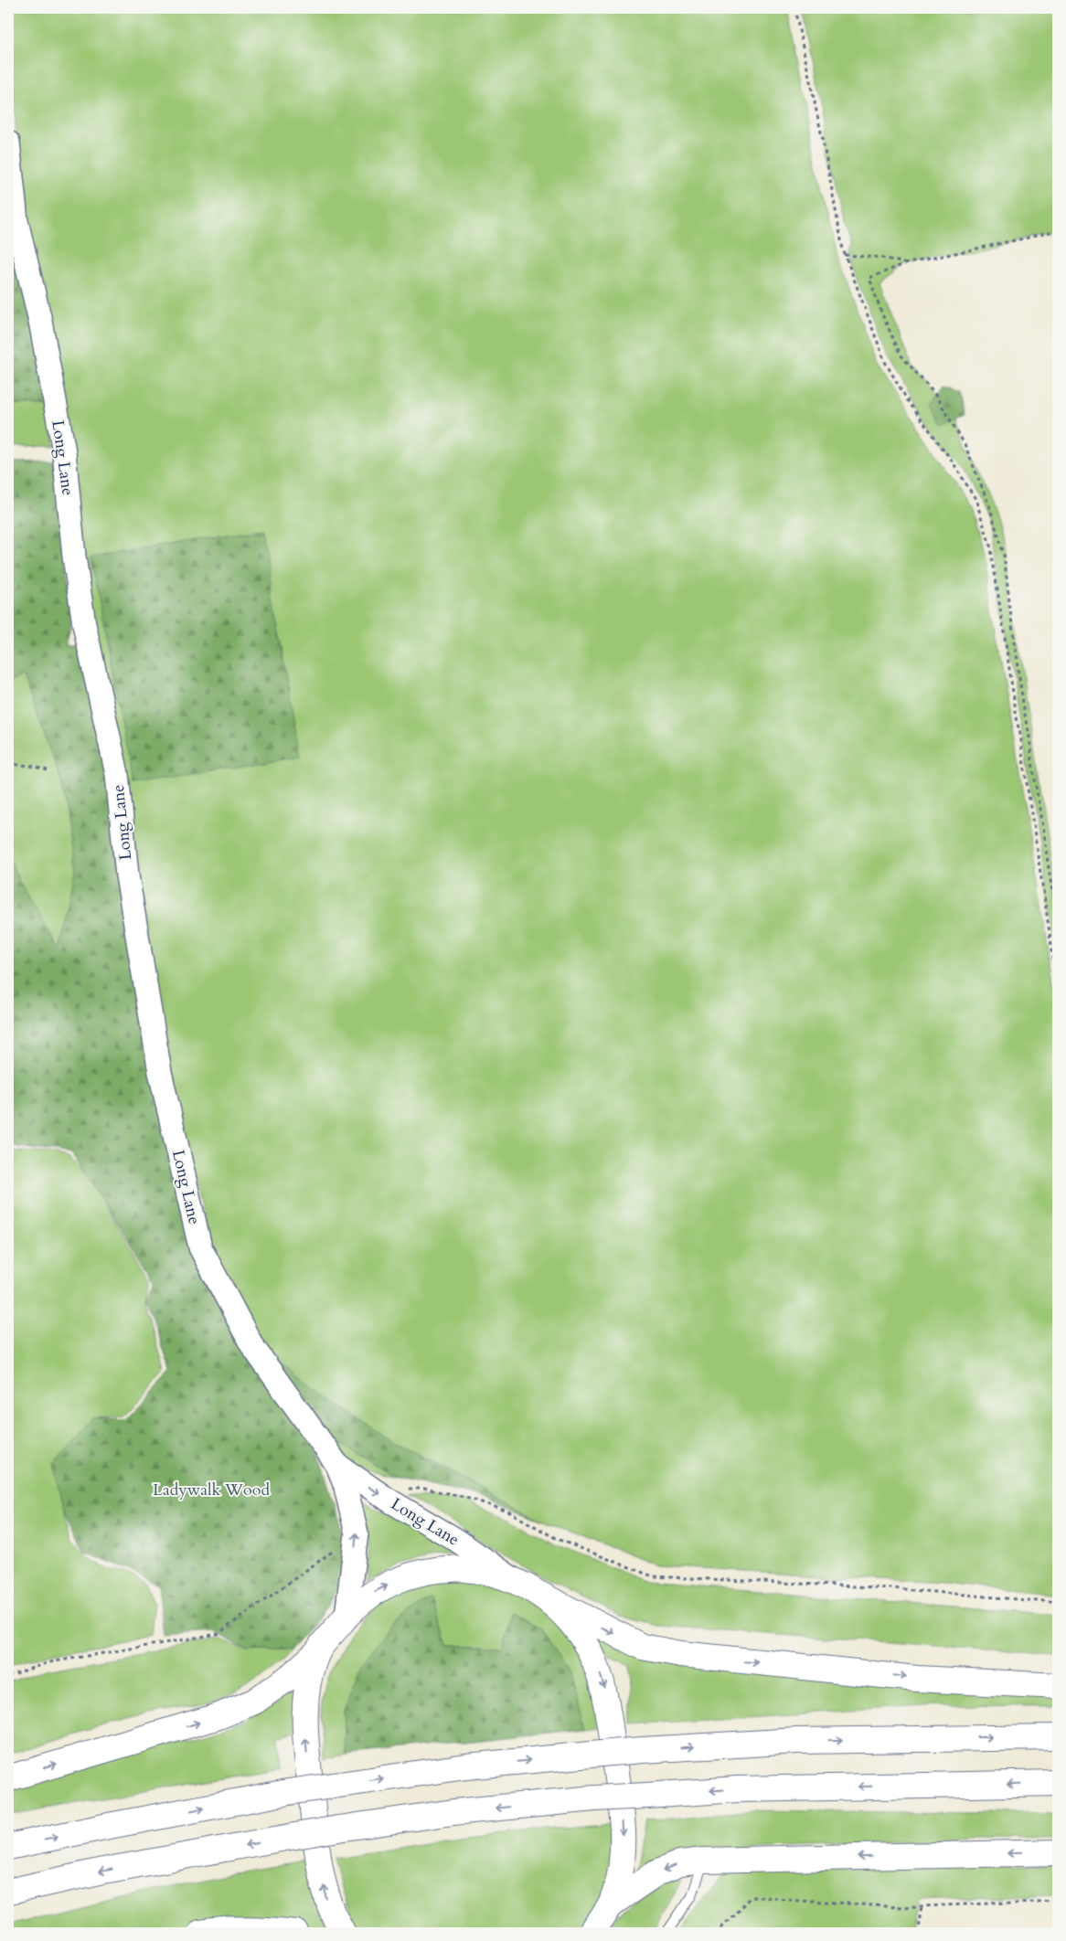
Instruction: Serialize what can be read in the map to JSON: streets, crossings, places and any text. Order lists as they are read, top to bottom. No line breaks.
{"streets":{"street":["Long Lane"]},"parks":["Ladywalk Wood"]}
